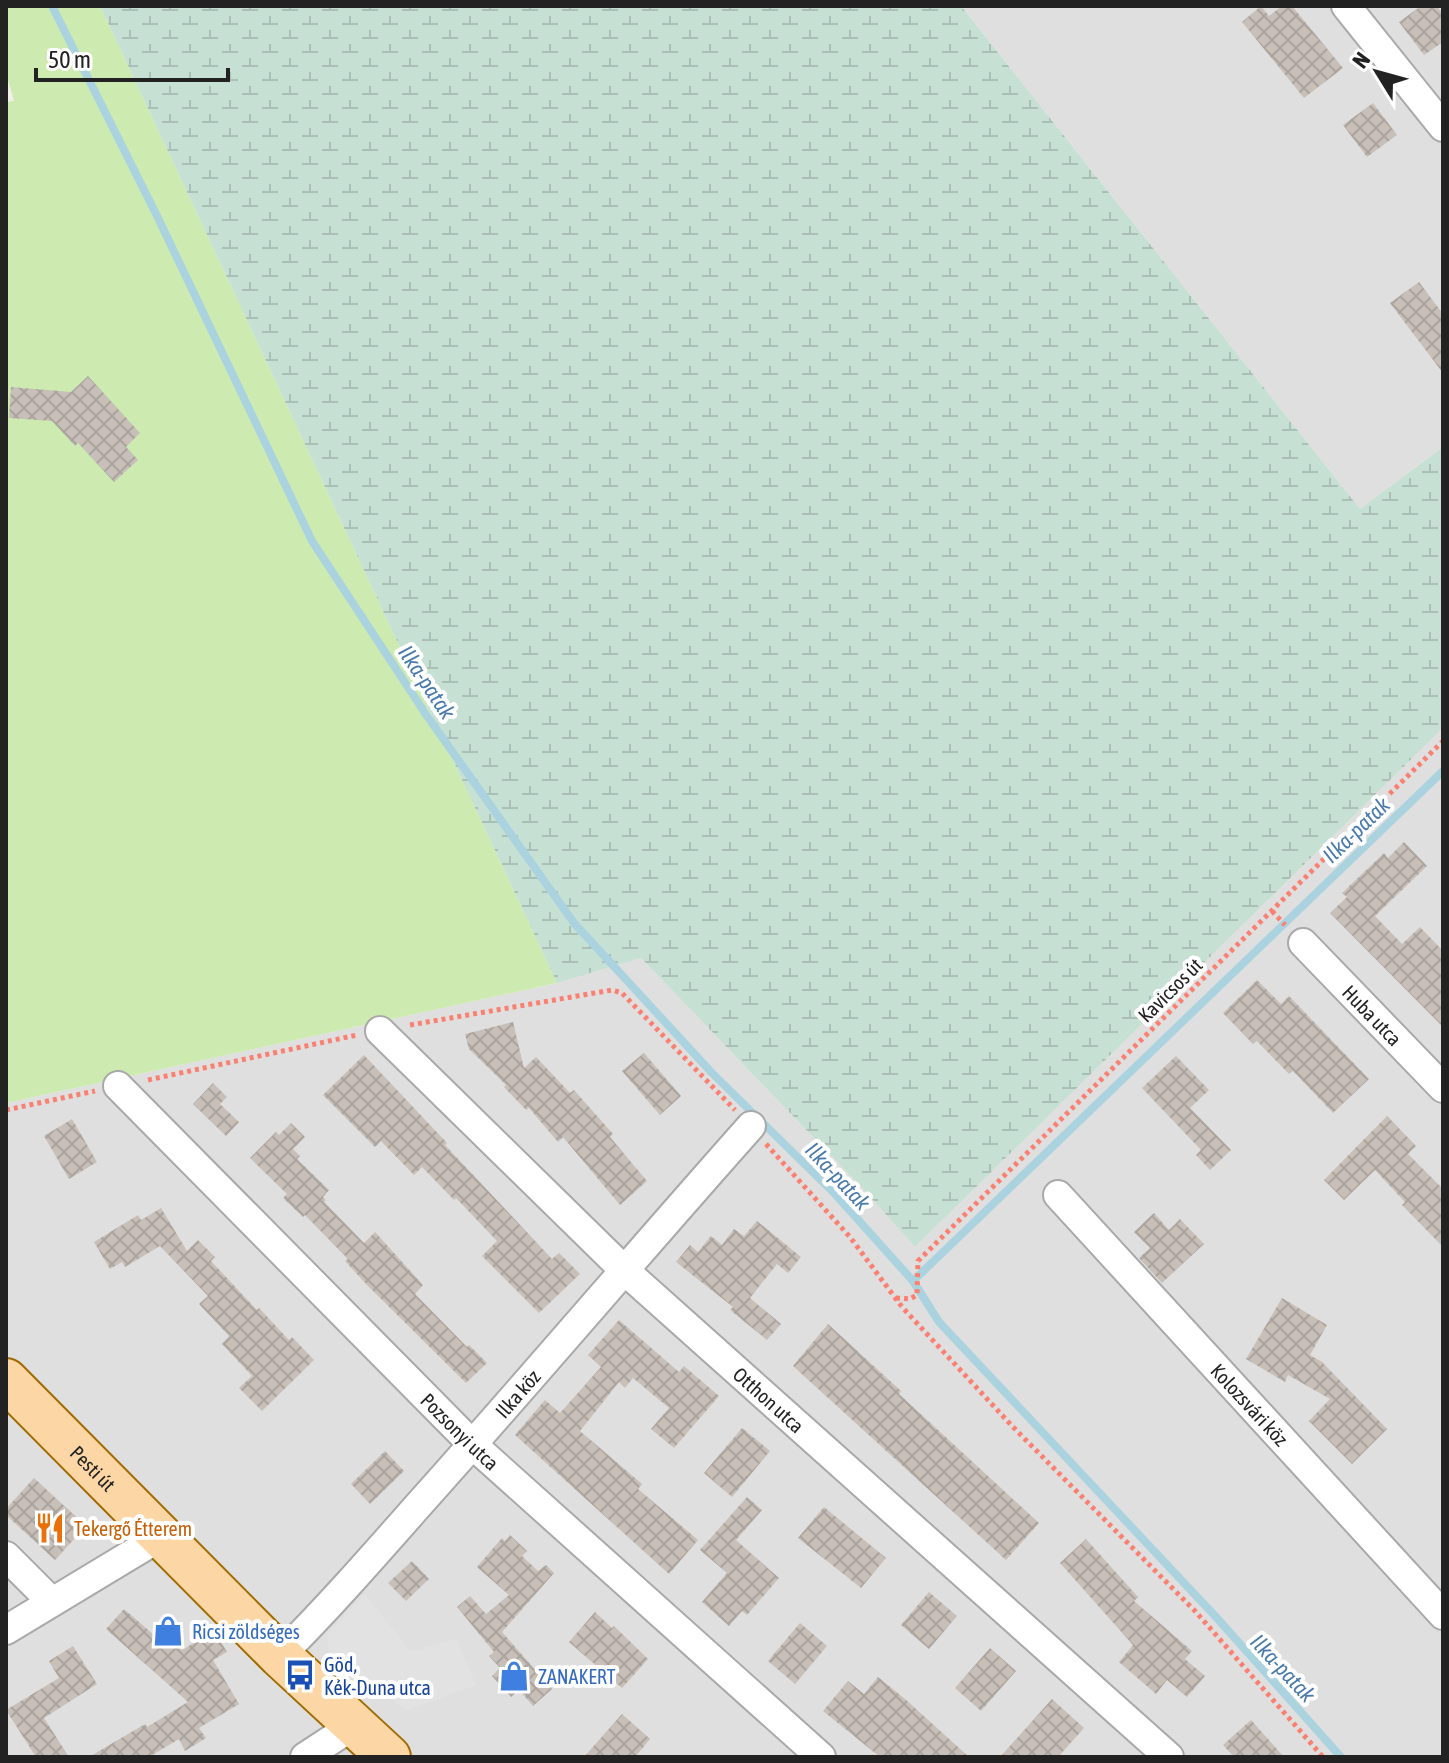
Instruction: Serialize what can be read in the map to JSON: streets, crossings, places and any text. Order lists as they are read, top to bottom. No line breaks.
{"streets":{"main road":["Pesti út"],"street":["Huba utca","Ilka köz","Otthon utca","Kolozsvári köz","Pozsonyi utca"],"path":["Kavicsos út"]},"crossings":[["Ilka köz","Otthon utca"],["Ilka köz","Pozsonyi utca"],["Ilka köz","Pesti út"]],"water":["Ilka-patak"],"places":{"restaurant":["Tekergő Étterem"],"shop":["Ricsi zöldséges","ZANAKERT"],"bus stop":["Göd, Kék-Duna utca"]},"scale_bar":"50 m","north":"top left"}
